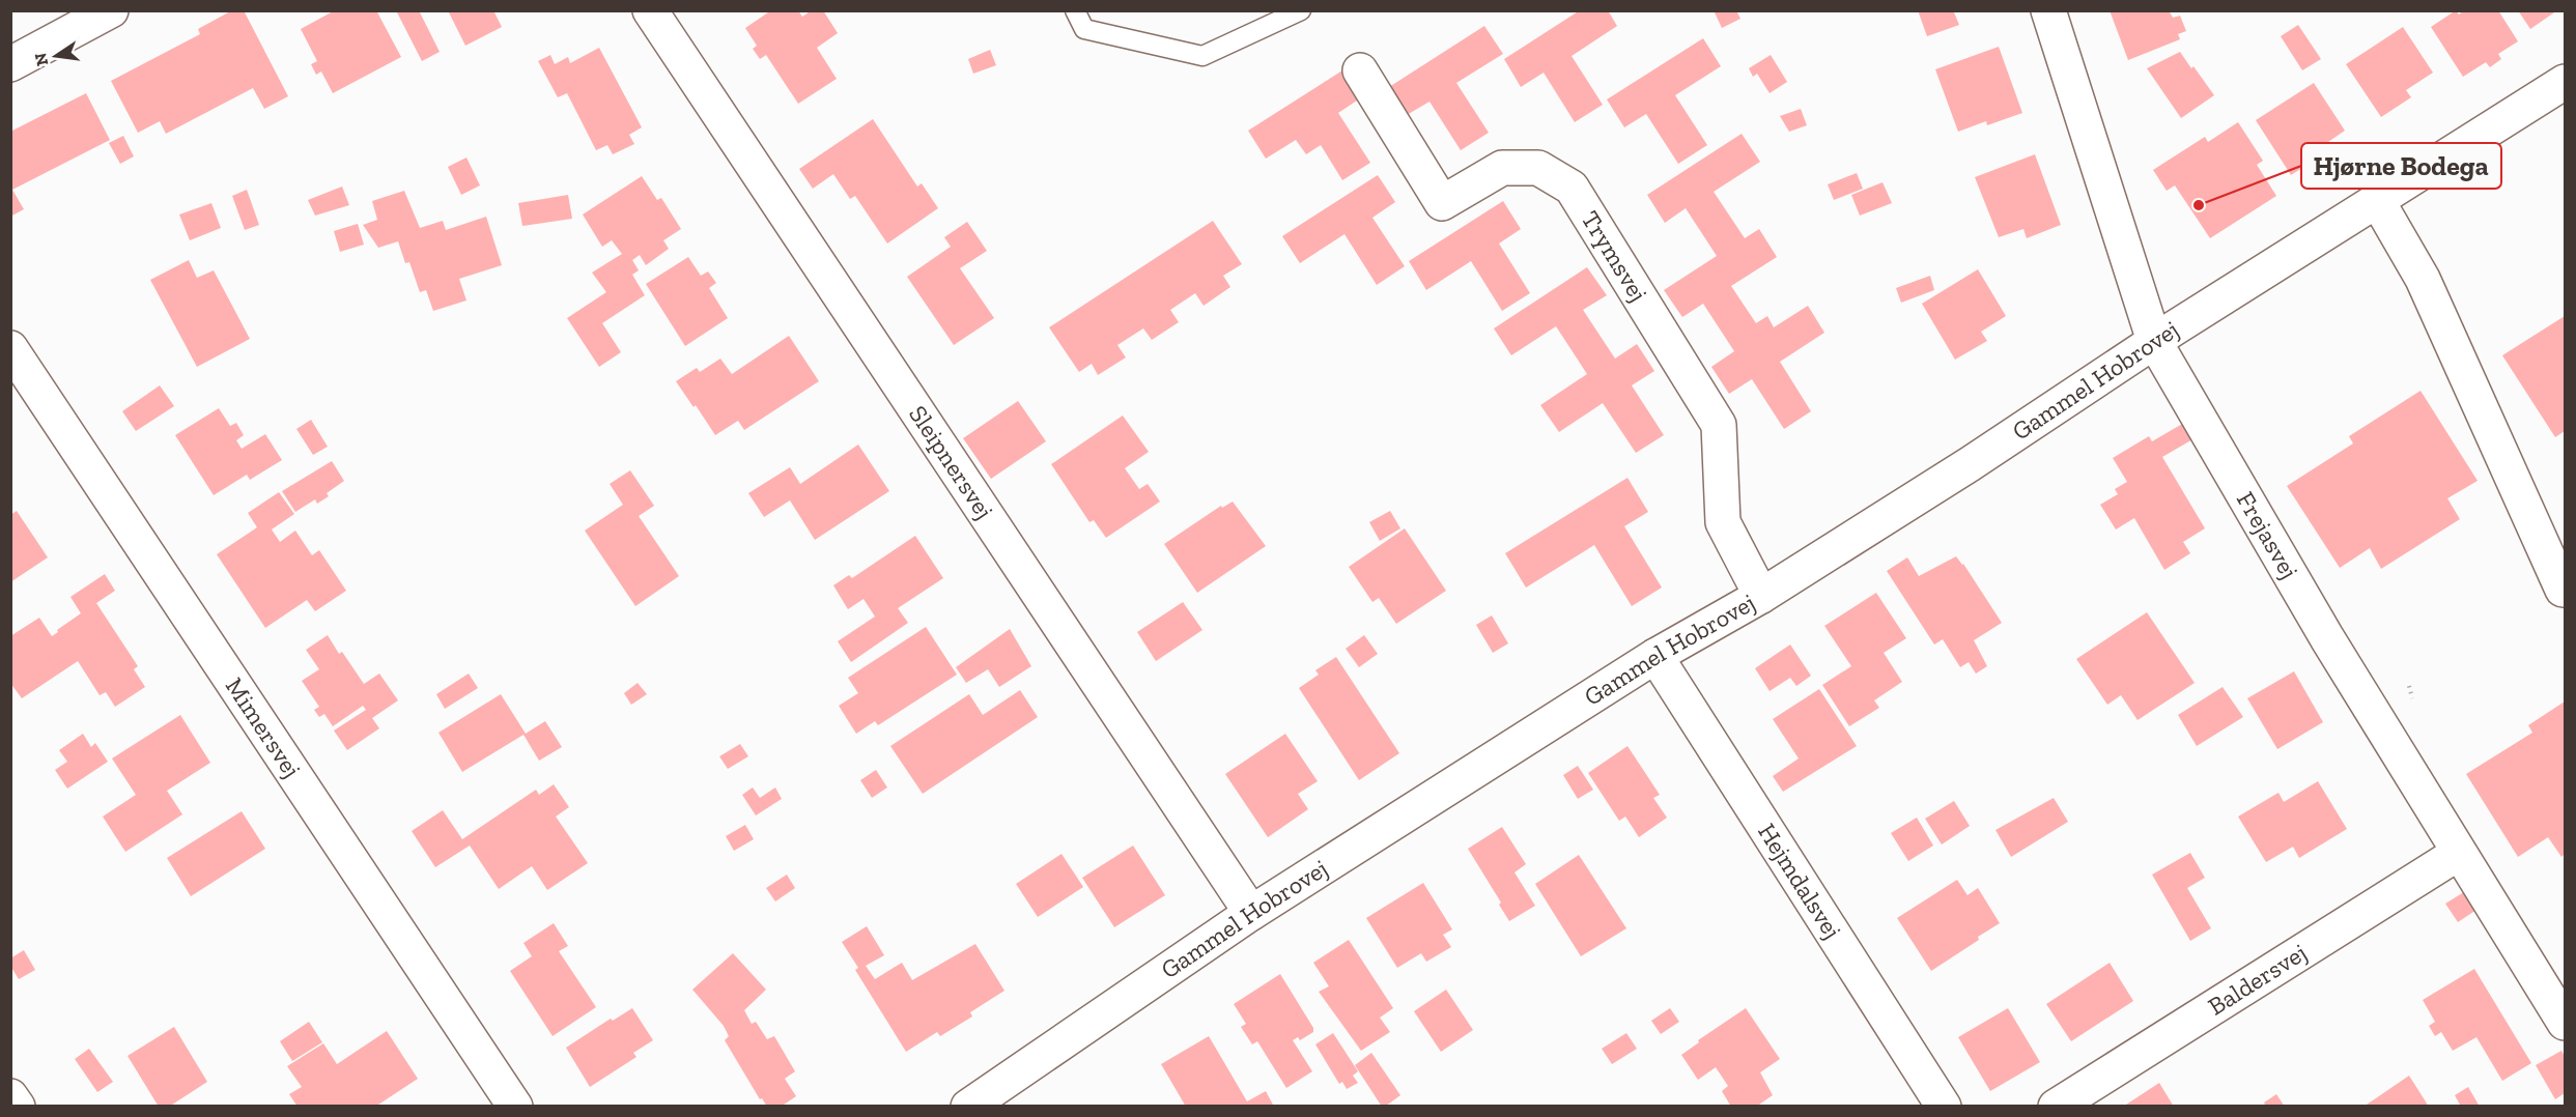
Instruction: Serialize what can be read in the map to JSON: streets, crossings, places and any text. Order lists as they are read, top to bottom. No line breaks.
{"streets":{"street":["Trymsvej","Gammel Hobrovej","Sleipnersvej","Frejasvej","Mimersvej","Hejmdalsvej","Baldersvej"]},"crossings":[["Trymsvej","Gammel Hobrovej"],["Gammel Hobrovej","Sleipnersvej"],["Gammel Hobrovej","Frejasvej"],["Gammel Hobrovej","Hejmdalsvej"],["Frejasvej","Baldersvej"]],"places":["Hjørne Bodega"],"north":"left"}
